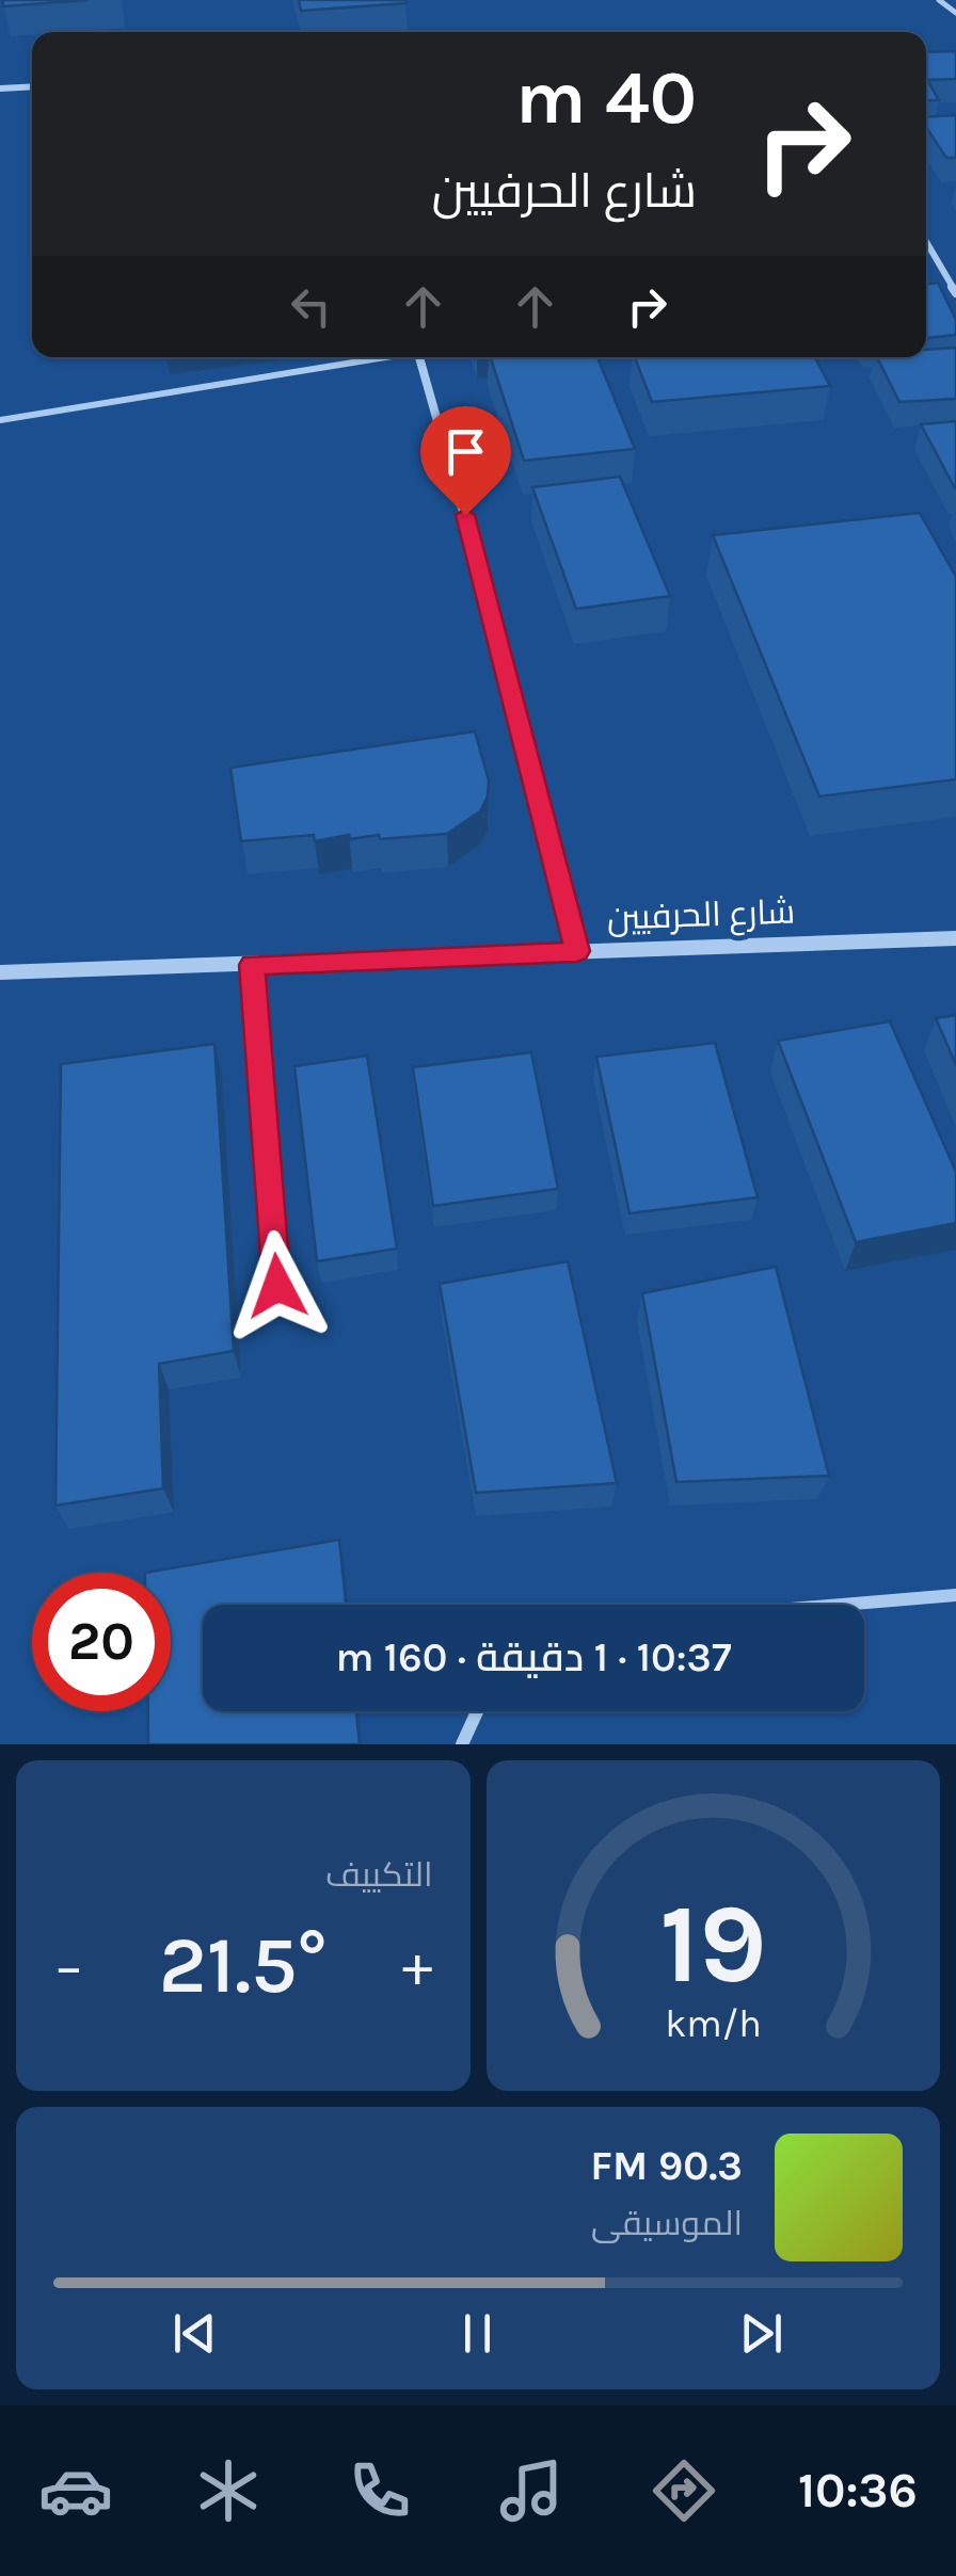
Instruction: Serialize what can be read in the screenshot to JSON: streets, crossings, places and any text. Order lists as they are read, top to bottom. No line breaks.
{"streets":{"street":["شارع الحرفيين"]},"page":{"turn":["40 m","شارع الحرفيين"],"limit":"20","trip":"10:37 · 1 دقيقة · 160 m","tile":"التكييف","heat":["−","21.5°","+"],"song":["90.3 FM","الموسيقى"],"tabs":"10:36","gauge":["19","km/h"]}}
